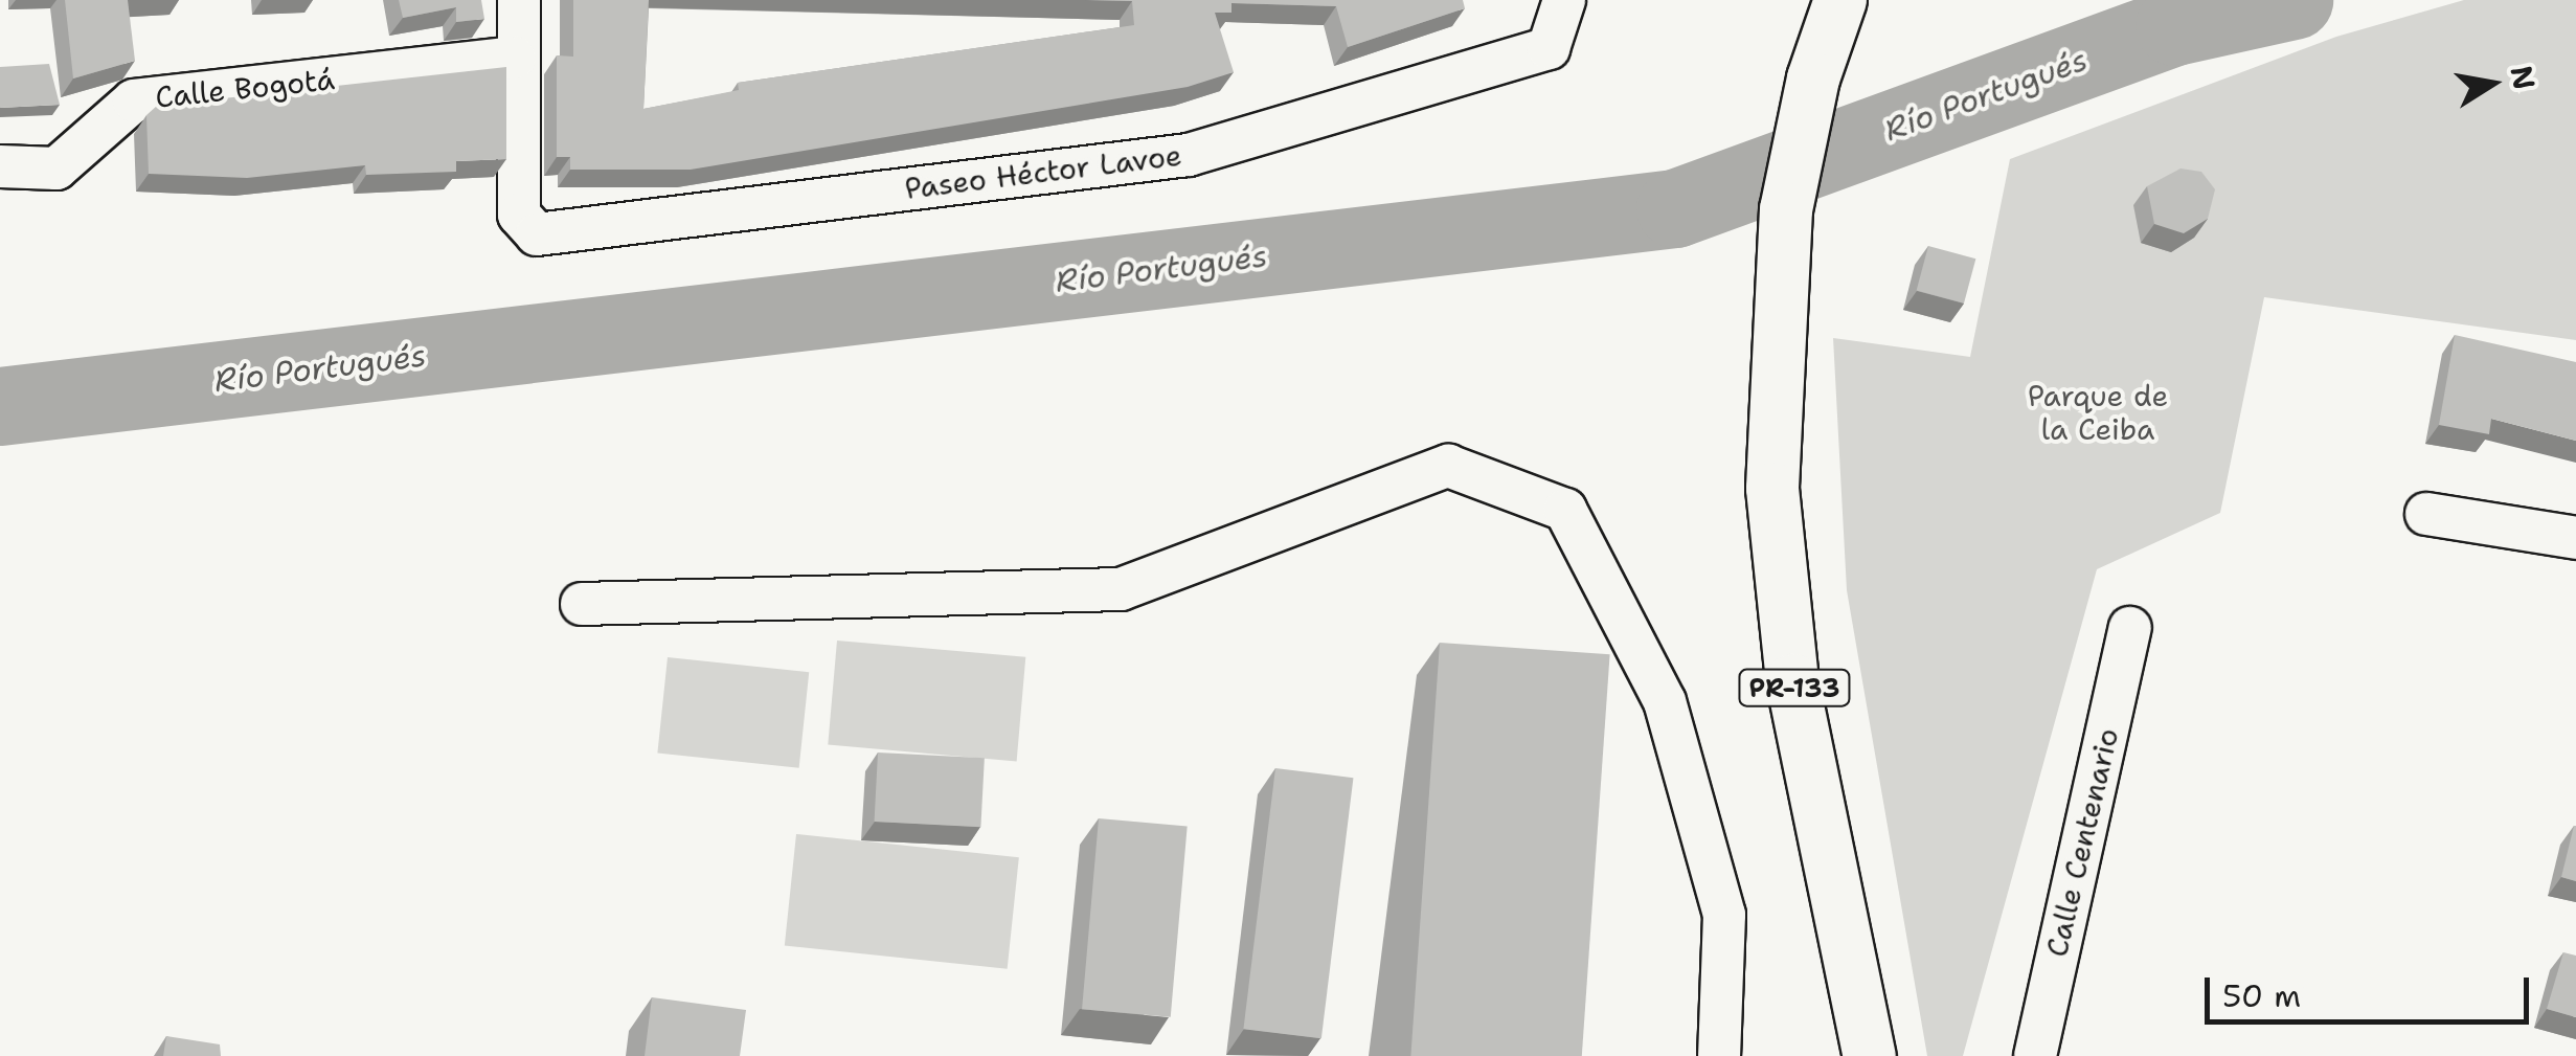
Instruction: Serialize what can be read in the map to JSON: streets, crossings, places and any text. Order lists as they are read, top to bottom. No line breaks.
{"streets":{"main road":["PR-133"],"street":["Calle Bogotá","Paseo Héctor Lavoe","Calle Centenario"]},"crossings":[["Calle Bogotá","Paseo Héctor Lavoe"]],"water":["Río Portugués"],"parks":["Parque de la Ceiba"],"scale_bar":"50 m","north":"right"}
